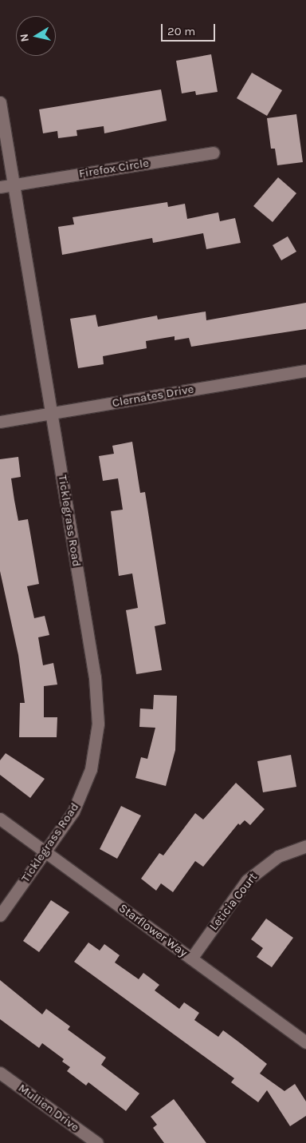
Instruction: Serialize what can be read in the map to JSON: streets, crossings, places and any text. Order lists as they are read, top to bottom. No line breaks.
{"streets":{"street":["Firefox Circle","Clernates Drive","Ticklegrass Road","Leticia Court","Starflower Way","Mullien Drive"]},"crossings":[["Firefox Circle","Ticklegrass Road"],["Clernates Drive","Ticklegrass Road"],["Ticklegrass Road","Starflower Way"],["Leticia Court","Starflower Way"]],"scale_bar":"20 m","north":"left"}
